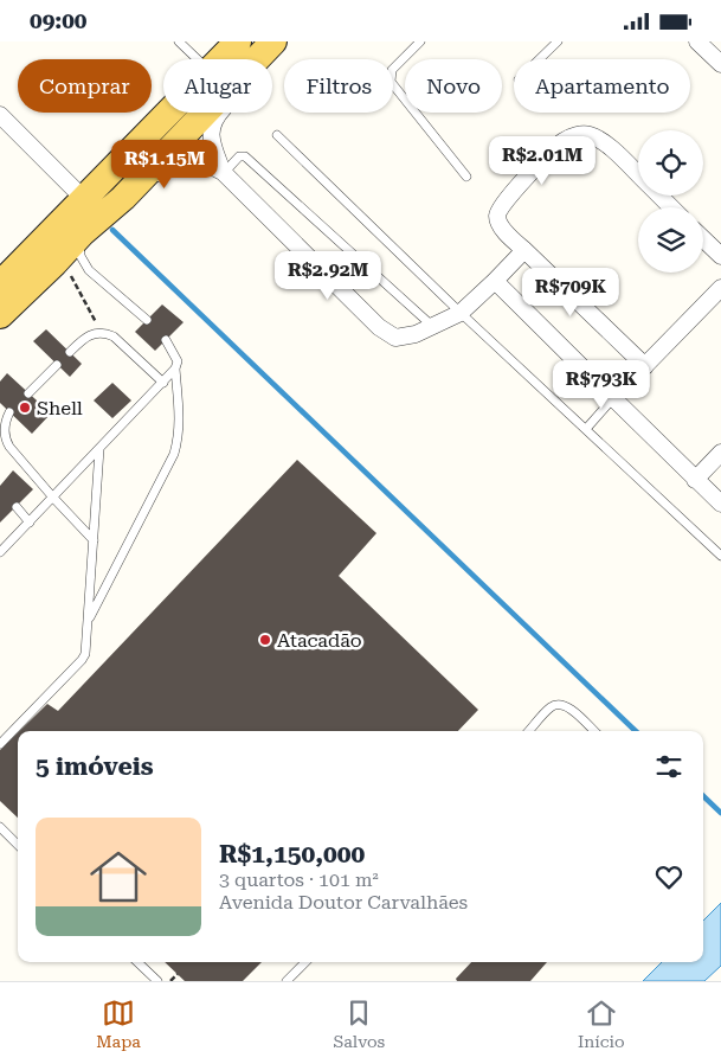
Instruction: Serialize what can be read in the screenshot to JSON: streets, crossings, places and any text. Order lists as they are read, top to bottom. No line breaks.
{"places":["Shell","Atacadão"],"page":{"status":"09:00","chip":["Comprar","Alugar","Filtros","Novo","Apartamento"],"price":["R$2.01M","R$1.15M","R$2.92M","R$709K","R$793K"],"heading":"5 imóveis","list":[{"name":"R$1,150,000","note":"3 quartos · 101 m² · Avenida Doutor Carvalhães"}],"tabs":["Mapa","Salvos","Início"]}}
